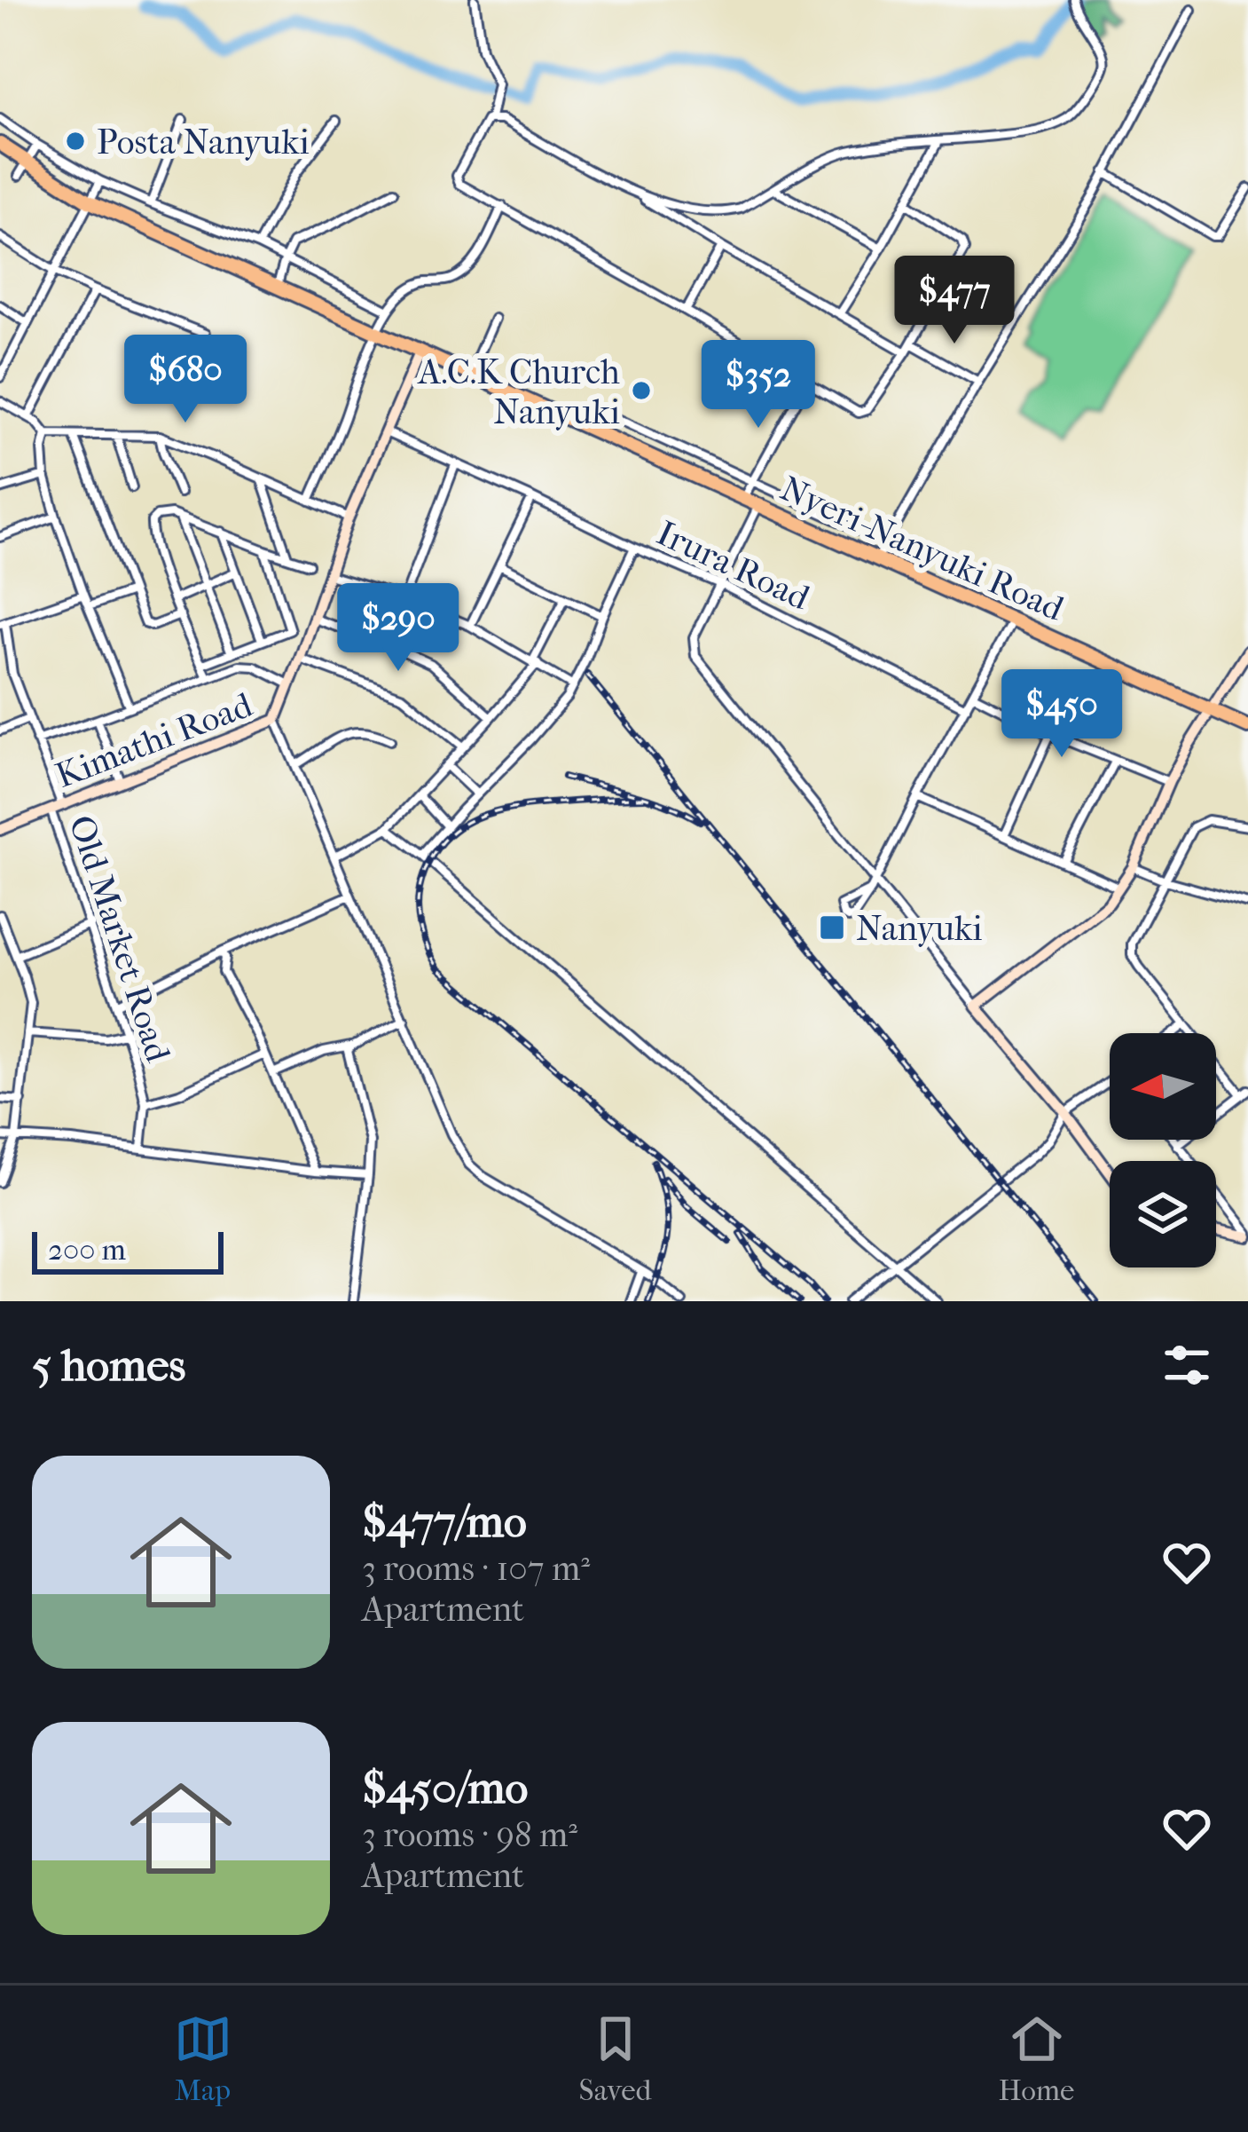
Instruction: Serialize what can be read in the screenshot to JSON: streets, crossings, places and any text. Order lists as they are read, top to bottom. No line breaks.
{"streets":{"highway":["Nyeri-Nanyuki Road"],"street":["Irura Road","Kimathi Road","Old Market Road"]},"crossings":[["Nyeri-Nanyuki Road","Kimathi Road"],["Irura Road","Kimathi Road"],["Kimathi Road","Old Market Road"]],"places":{"other":["Posta Nanyuki","A.C.K Church Nanyuki"],"transit":["Nanyuki"]},"scale_bar":"200 m","north":"left","page":{"price":["$477","$680","$352","$290","$450"],"scale":"200 m","heading":"5 homes","list":[{"name":"$477/mo","note":"3 rooms · 107 m² · Apartment"},{"name":"$450/mo","note":"3 rooms · 98 m² · Apartment"}],"tabs":["Map","Saved","Home"]}}
